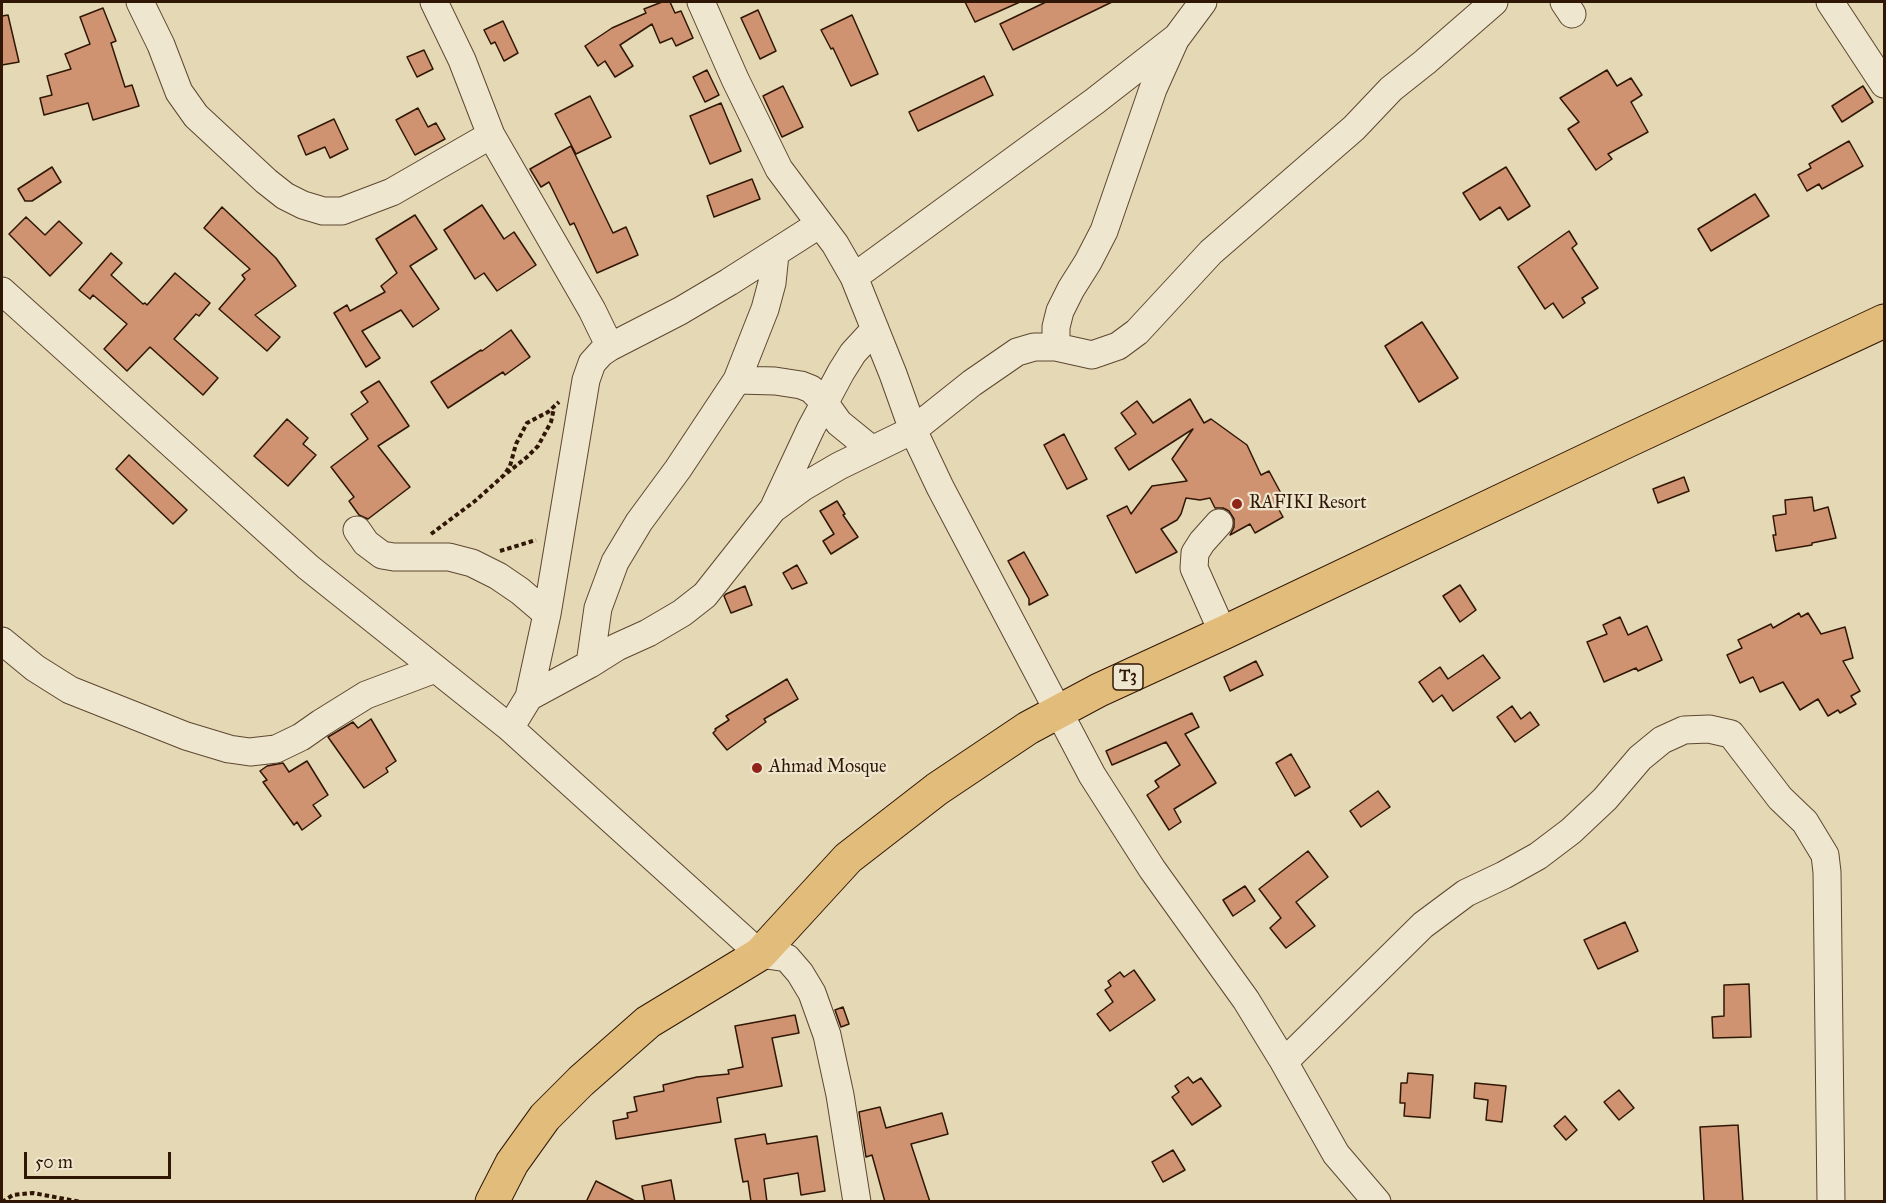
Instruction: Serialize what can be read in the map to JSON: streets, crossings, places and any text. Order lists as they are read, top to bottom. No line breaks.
{"streets":{"highway":["T3"]},"places":["RAFIKI Resort","Ahmad Mosque"],"scale_bar":"50 m"}
